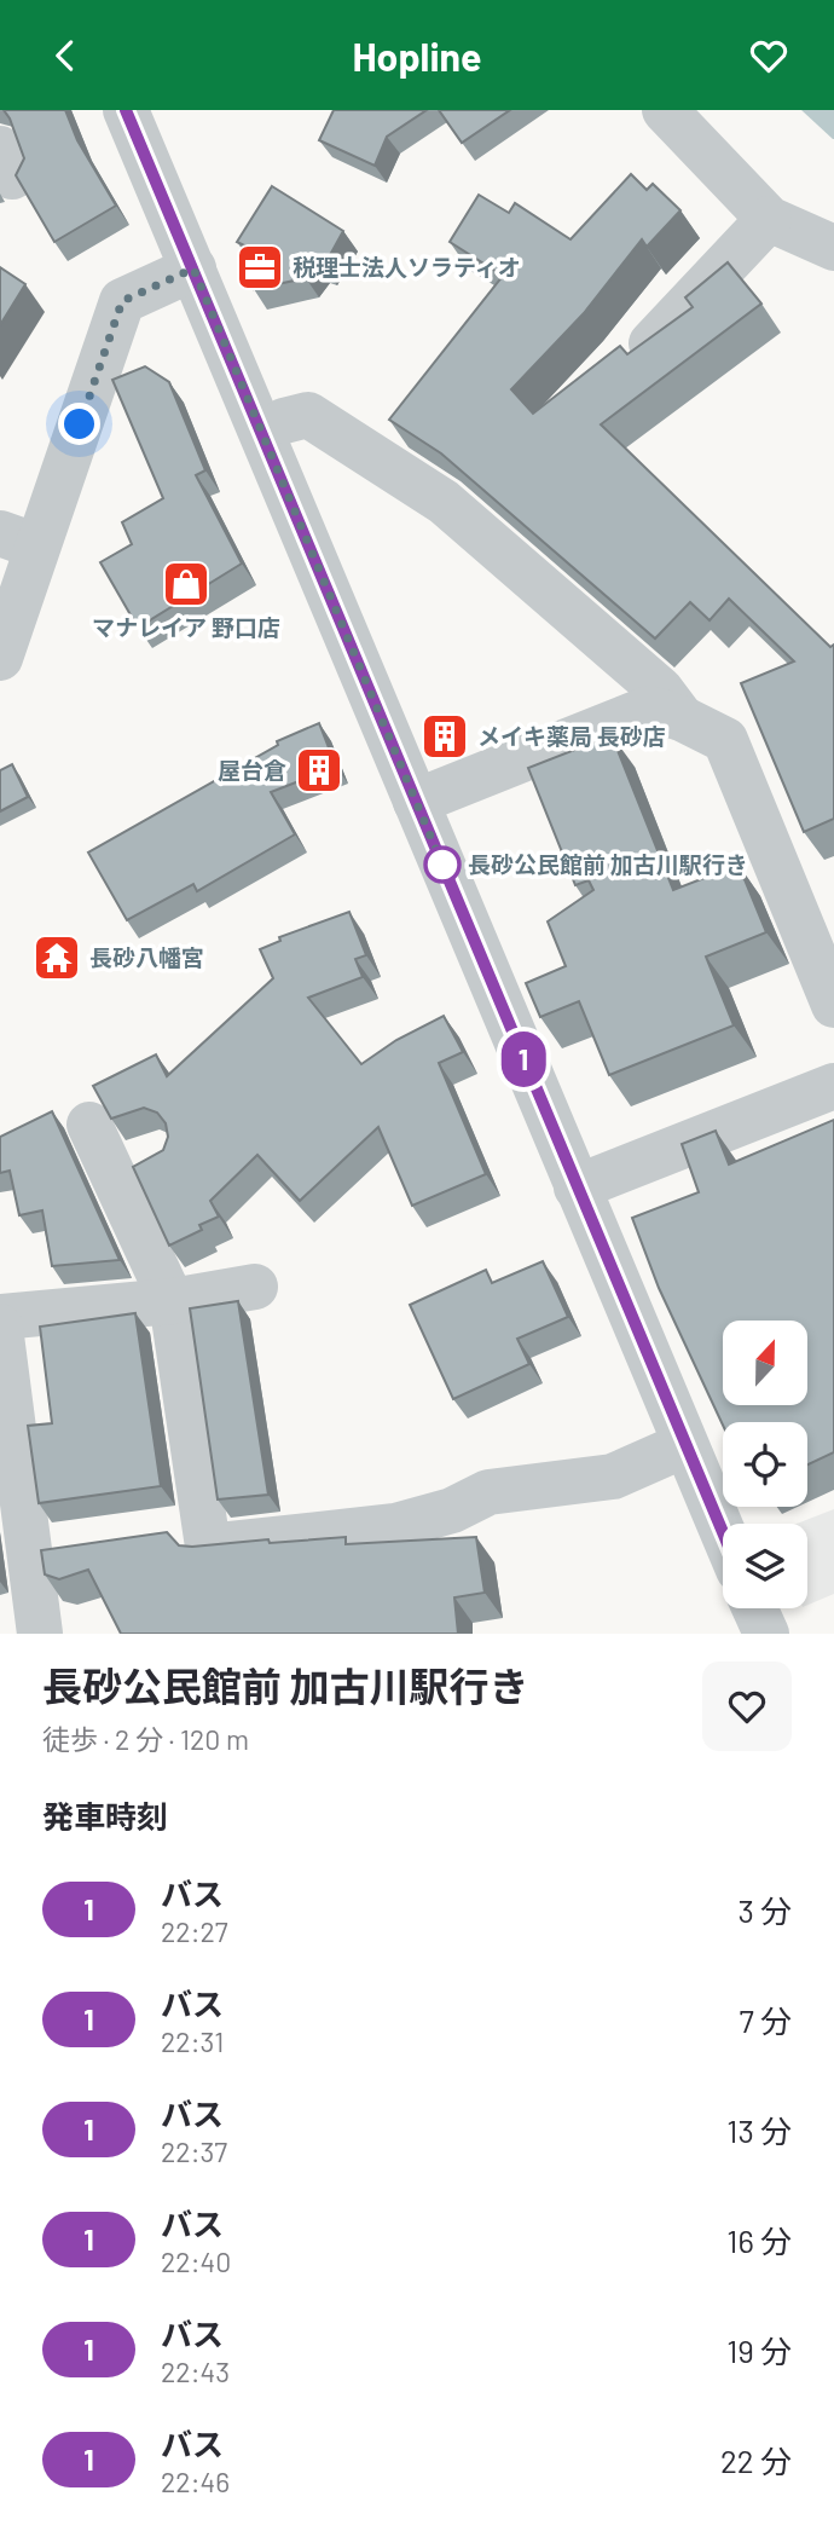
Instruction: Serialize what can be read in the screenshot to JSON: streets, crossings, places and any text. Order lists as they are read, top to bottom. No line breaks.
{"places":{"office":["税理士法人ソラティオ"],"shop":["マナレイア 野口店"],"building":["メイキ薬局 長砂店","屋台倉"],"other":["長砂公民館前 加古川駅行き"],"temple":["長砂八幡宮"]},"lines":["bus line 1"],"north":"top","page":{"header":"Hopline","on_map":"1","heading":[["長砂公民館前 加古川駅行き","徒歩 · 2 分 · 120 m"],"発車時刻"],"list":[{"mark":"1","name":"バス","note":"22:27","value":"3 分"},{"mark":"1","name":"バス","note":"22:31","value":"7 分"},{"mark":"1","name":"バス","note":"22:37","value":"13 分"},{"mark":"1","name":"バス","note":"22:40","value":"16 分"},{"mark":"1","name":"バス","note":"22:43","value":"19 分"},{"mark":"1","name":"バス","note":"22:46","value":"22 分"}]}}
